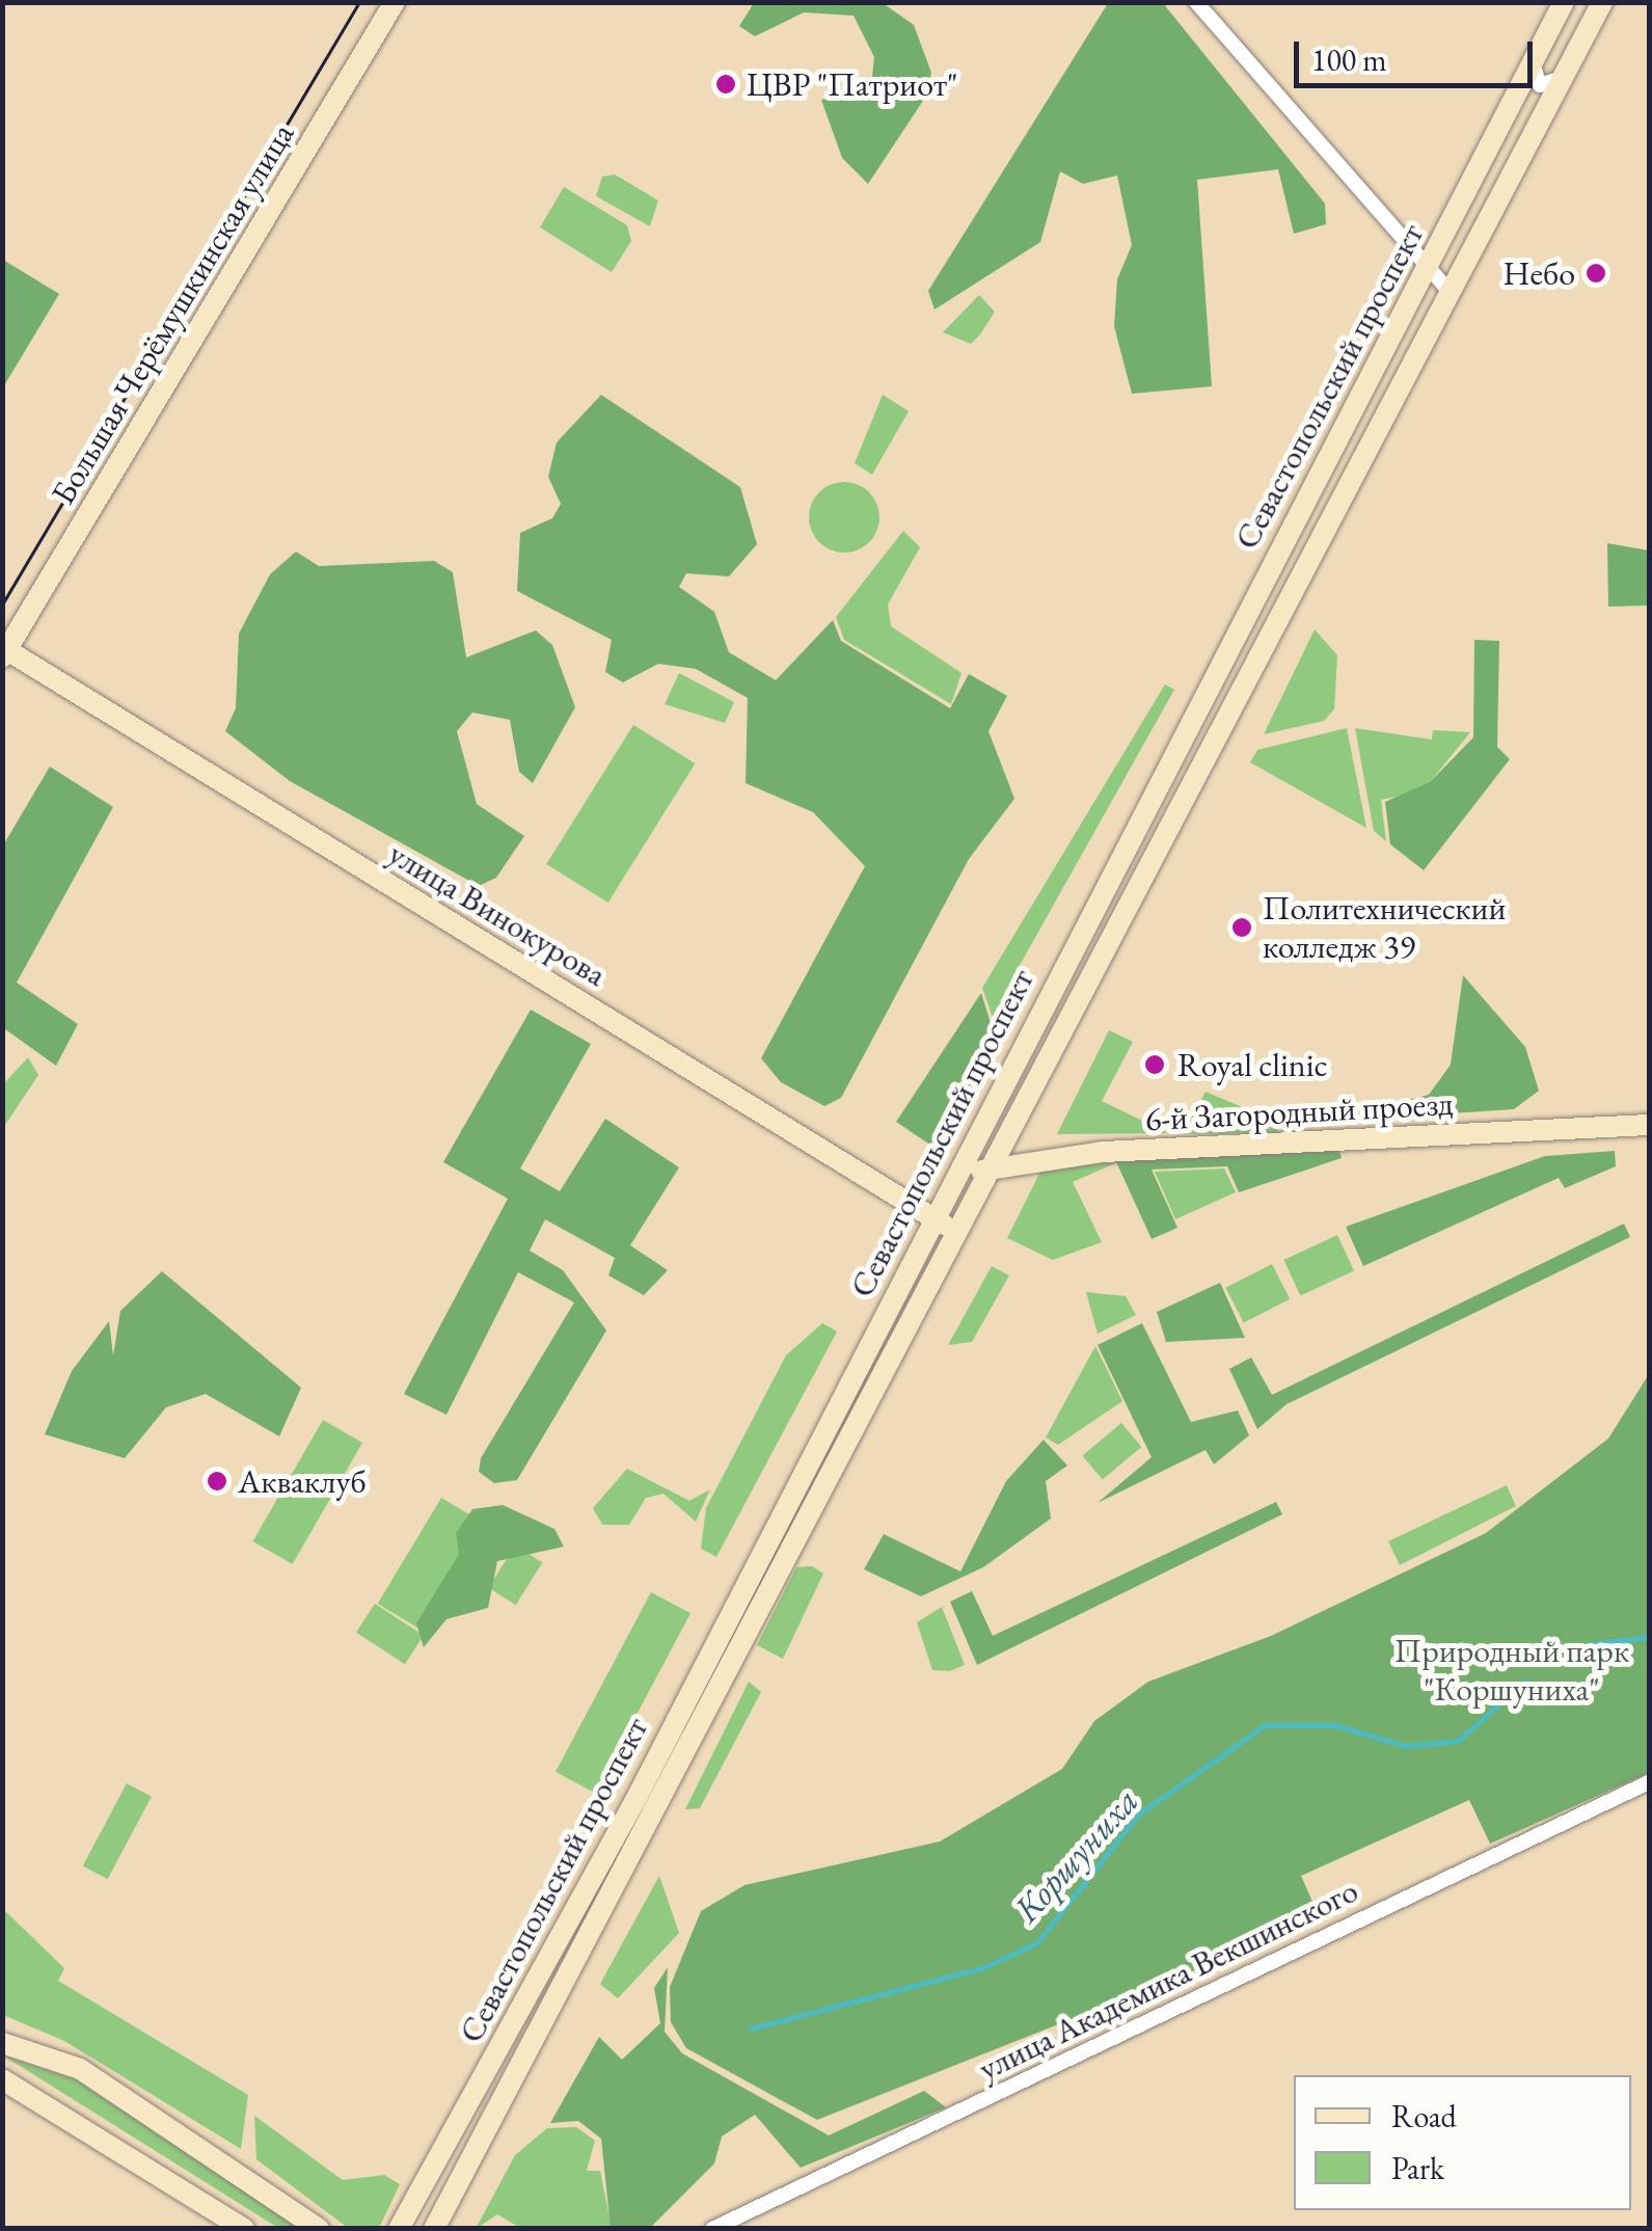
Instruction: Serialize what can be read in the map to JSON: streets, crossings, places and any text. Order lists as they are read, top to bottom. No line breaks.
{"streets":{"main road":["Большая Черёмушкинская улица","Севастопольский проспект","улица Винокурова","6-й Загородный проезд"],"street":["улица Академика Векшинского"]},"crossings":[["Большая Черёмушкинская улица","улица Винокурова"],["Севастопольский проспект","улица Винокурова"],["Севастопольский проспект","6-й Загородный проезд"]],"water":["Коршуниха"],"parks":["Природный парк \"Коршуниха\""],"places":["ЦВР \"Патриот\"","Небо","Политехнический колледж 39","Royal clinic","Акваклуб"],"legend":["Road","Park"],"scale_bar":"100 m"}
